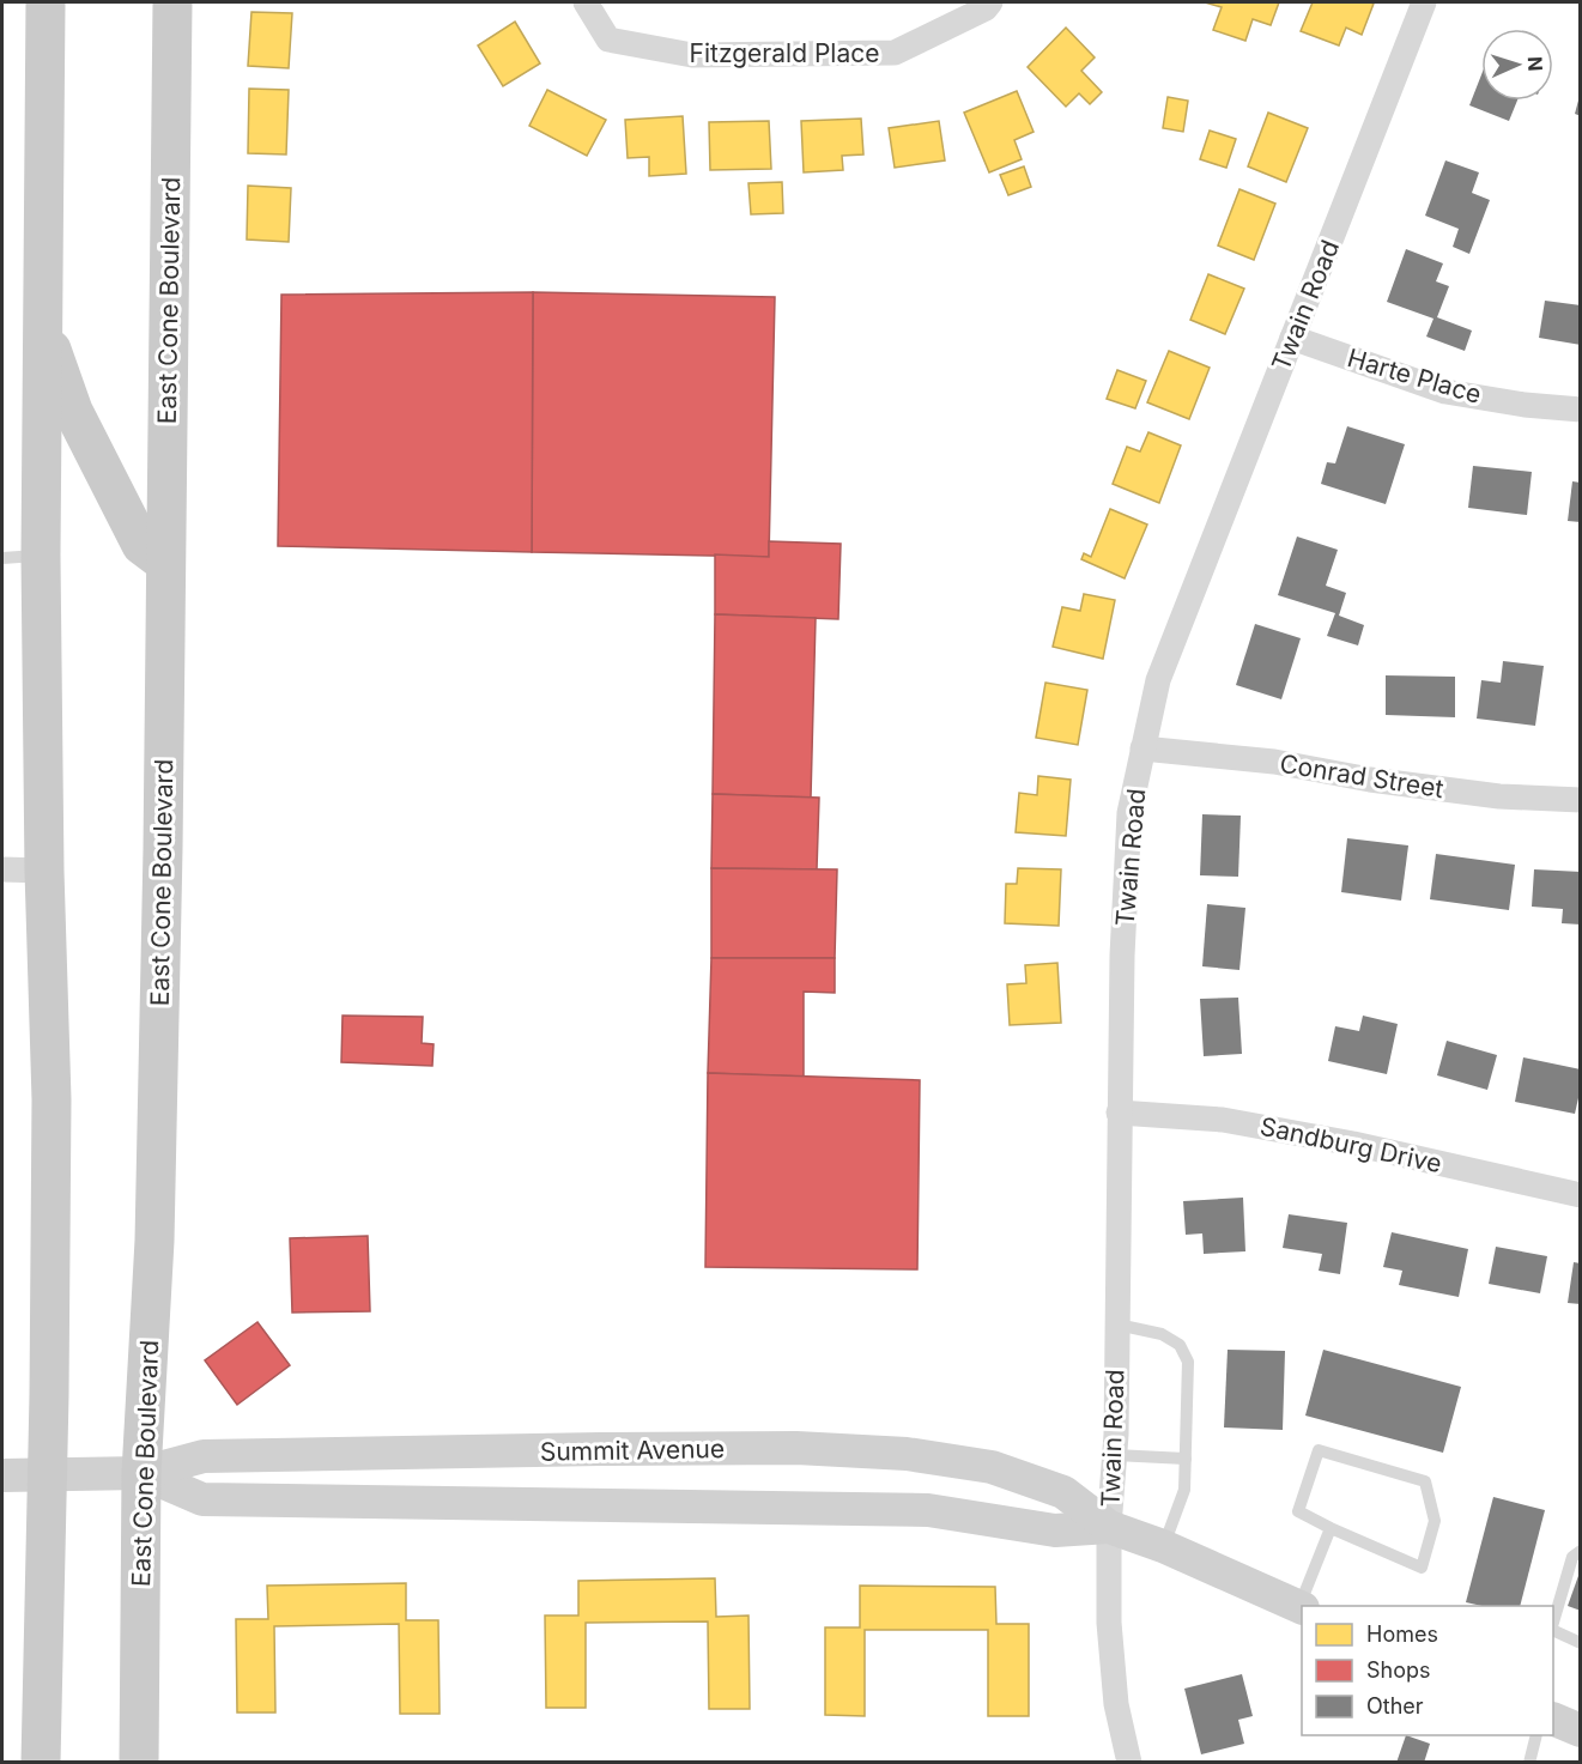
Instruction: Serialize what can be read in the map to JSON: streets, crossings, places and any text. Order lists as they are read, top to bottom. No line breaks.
{"streets":{"main road":["East Cone Boulevard","Summit Avenue"],"street":["Fitzgerald Place","Twain Road","Harte Place","Conrad Street","Sandburg Drive"]},"crossings":[["East Cone Boulevard","Summit Avenue"],["Twain Road","Harte Place"],["Twain Road","Conrad Street"],["Twain Road","Sandburg Drive"],["Twain Road","Summit Avenue"]],"legend":["Homes","Shops","Other"],"north":"right"}
